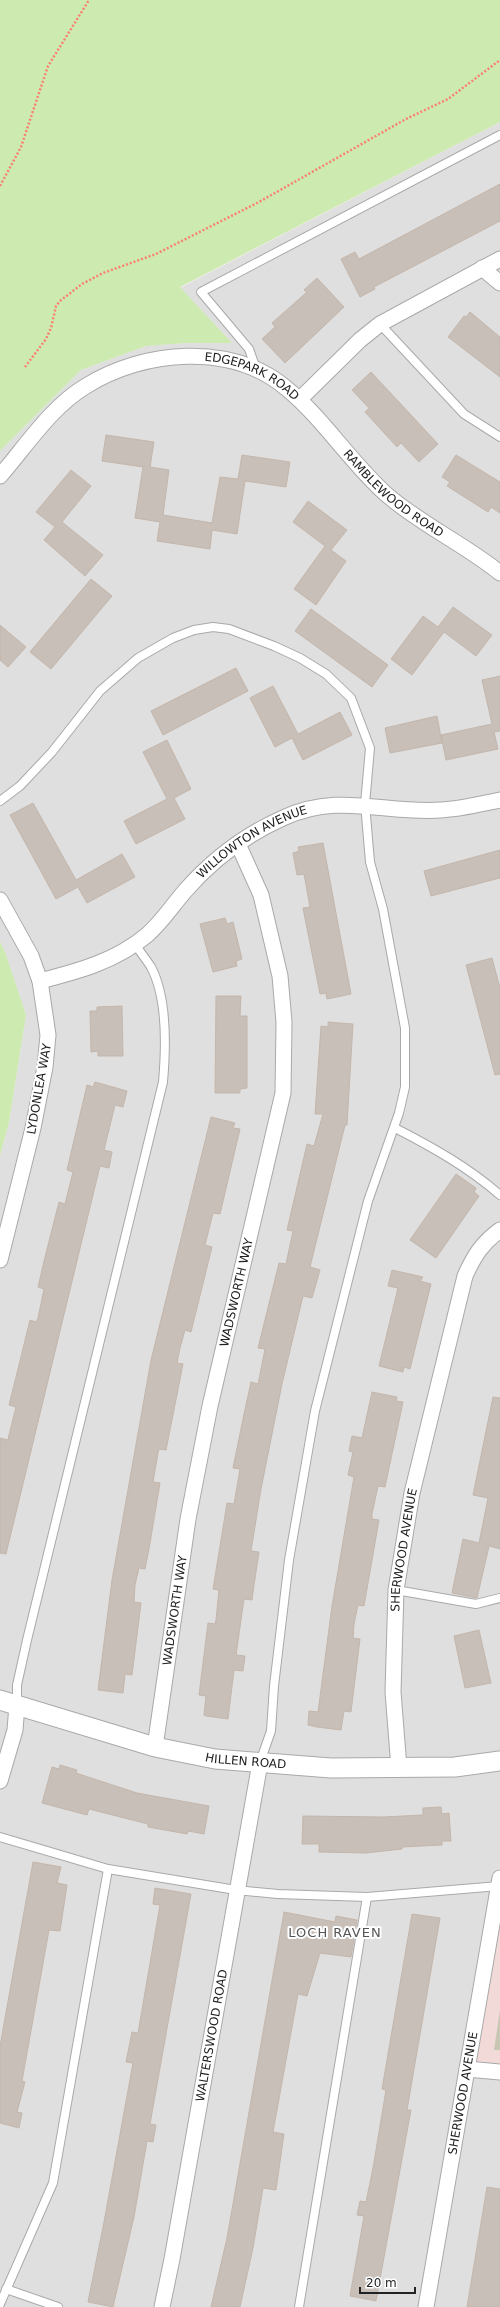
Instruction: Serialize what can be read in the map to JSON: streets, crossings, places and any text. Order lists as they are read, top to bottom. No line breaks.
{"streets":{"street":["EDGEPARK ROAD","RAMBLEWOOD ROAD","WILLOWTON AVENUE","LYDONLEA WAY","WADSWORTH WAY","SHERWOOD AVENUE","HILLEN ROAD","WALTERSWOOD ROAD"]},"crossings":[["EDGEPARK ROAD","RAMBLEWOOD ROAD"],["WILLOWTON AVENUE","LYDONLEA WAY"],["WILLOWTON AVENUE","WADSWORTH WAY"],["WADSWORTH WAY","HILLEN ROAD"],["SHERWOOD AVENUE","HILLEN ROAD"],["HILLEN ROAD","WALTERSWOOD ROAD"]],"districts":["LOCH RAVEN"],"scale_bar":"20 m"}
